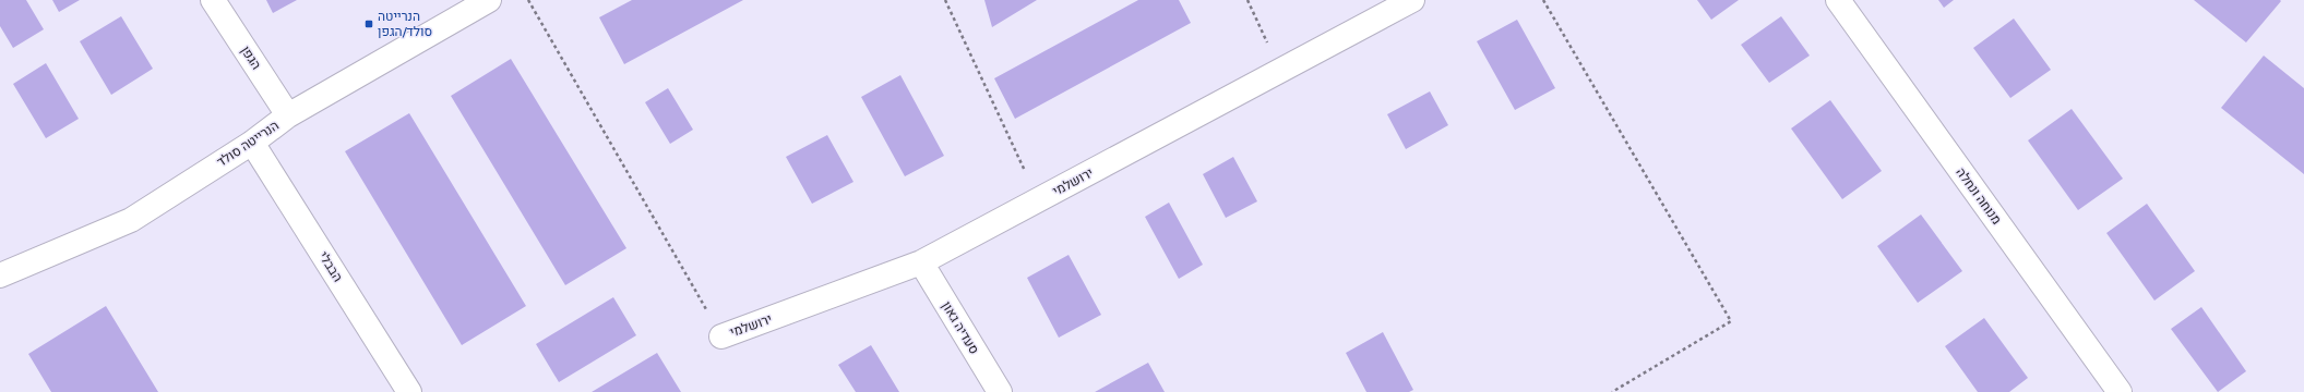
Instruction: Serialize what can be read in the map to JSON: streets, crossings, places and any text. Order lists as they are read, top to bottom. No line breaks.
{"streets":{"street":["הגפן","הנרייטה סולד","ירושלמי","מנוחה ונחלה","הבבלי","סעדיה גאון"]},"crossings":[["הגפן","הנרייטה סולד"],["הנרייטה סולד","הבבלי"],["ירושלמי","סעדיה גאון"]],"places":{"transit":["הנרייטה סולד/הגפן"]}}
